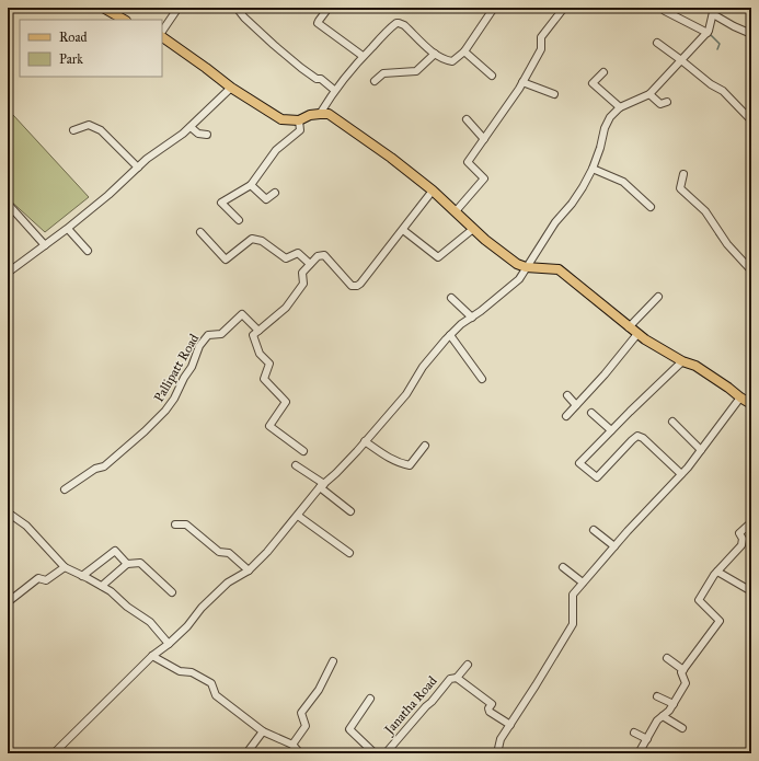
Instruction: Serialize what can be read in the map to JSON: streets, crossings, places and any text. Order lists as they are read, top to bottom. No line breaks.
{"streets":{"street":["Pallipatt Road","Janatha Road"]},"legend":["Road","Park"]}
